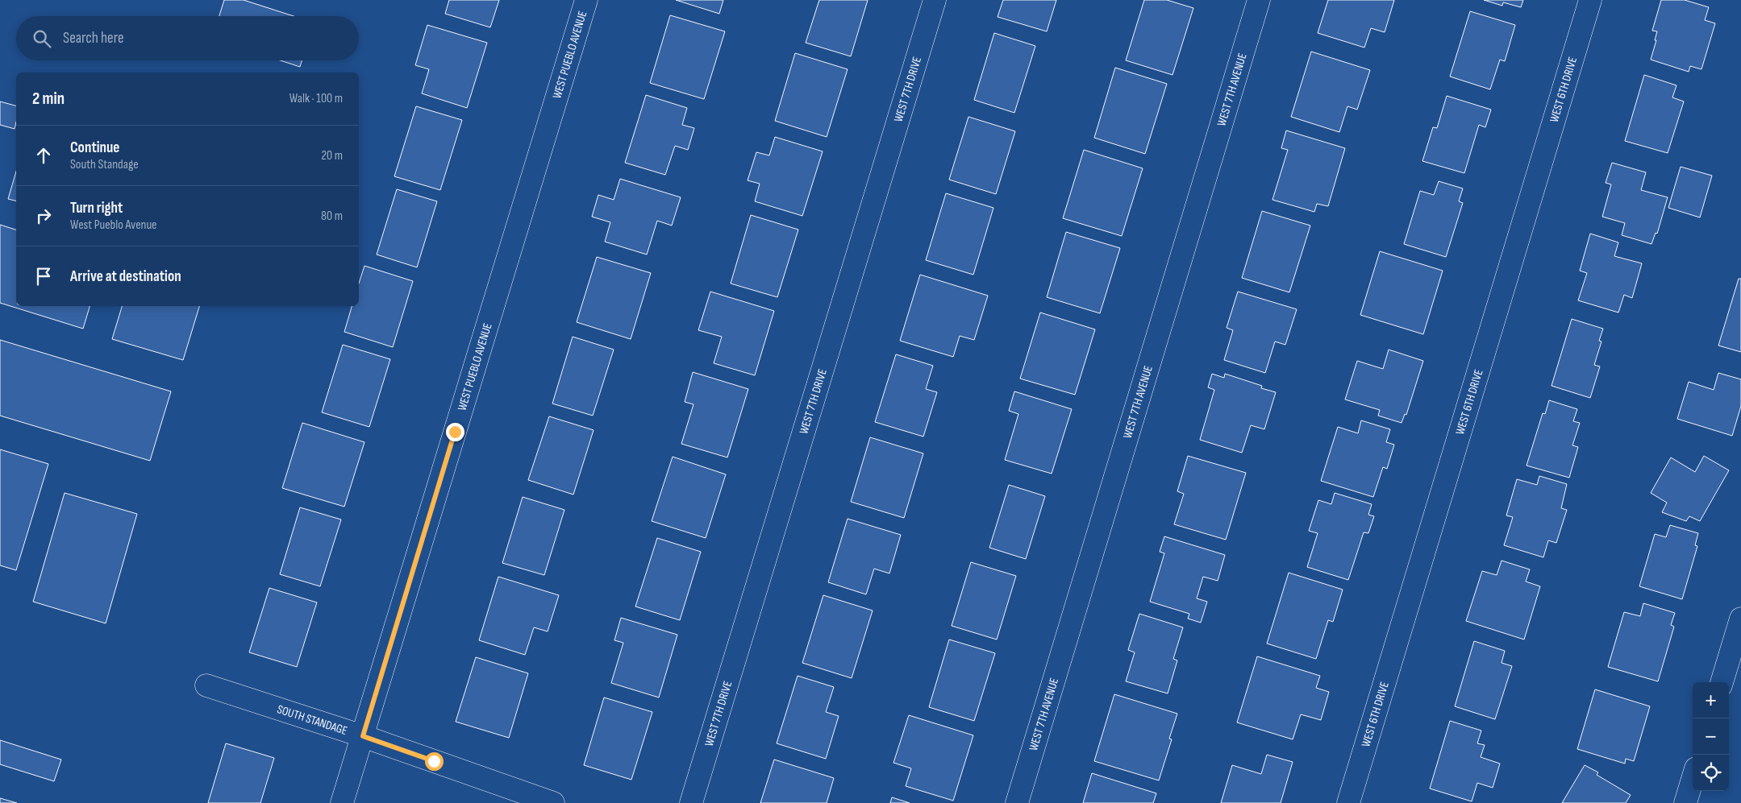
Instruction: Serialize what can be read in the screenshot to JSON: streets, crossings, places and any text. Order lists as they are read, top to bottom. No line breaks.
{"streets":{"street":["WEST PUEBLO AVENUE","WEST 7TH DRIVE","WEST 7TH AVENUE","WEST 6TH DRIVE","SOUTH STANDAGE"]},"crossings":[["WEST PUEBLO AVENUE","SOUTH STANDAGE"]],"page":{"search":"Search here","heading":["2 min","Walk · 100 m"],"list":[["Continue","South Standage","20 m"],["Turn right","West Pueblo Avenue","80 m"],"Arrive at destination"],"map_buttons":["+","−"]}}
